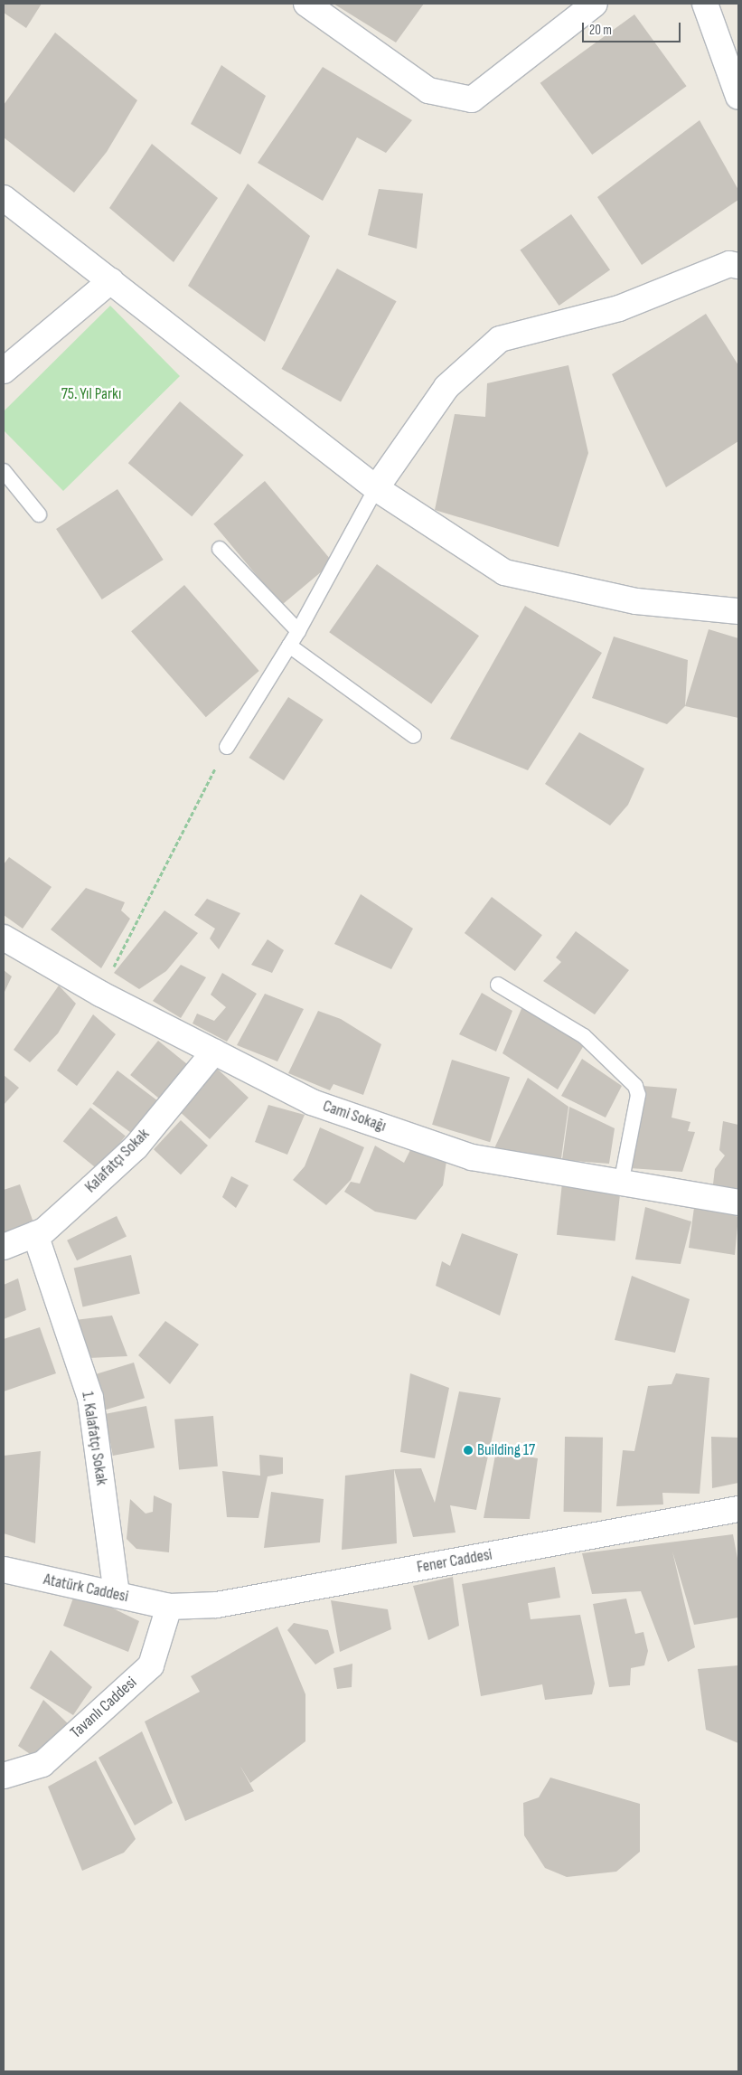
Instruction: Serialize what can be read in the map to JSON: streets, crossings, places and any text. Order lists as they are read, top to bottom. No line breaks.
{"streets":{"street":["Cami Sokağı","Kalafatçı Sokak","1. Kalafatçı Sokak","Fener Caddesi","Atatürk Caddesi","Tavanlı Caddesi"]},"crossings":[["Cami Sokağı","Kalafatçı Sokak"],["Kalafatçı Sokak","1. Kalafatçı Sokak"],["1. Kalafatçı Sokak","Atatürk Caddesi"],["Fener Caddesi","Atatürk Caddesi"],["Fener Caddesi","Tavanlı Caddesi"],["Atatürk Caddesi","Tavanlı Caddesi"]],"parks":["75. Yıl Parkı"],"places":["Building 17"],"scale_bar":"20 m"}
